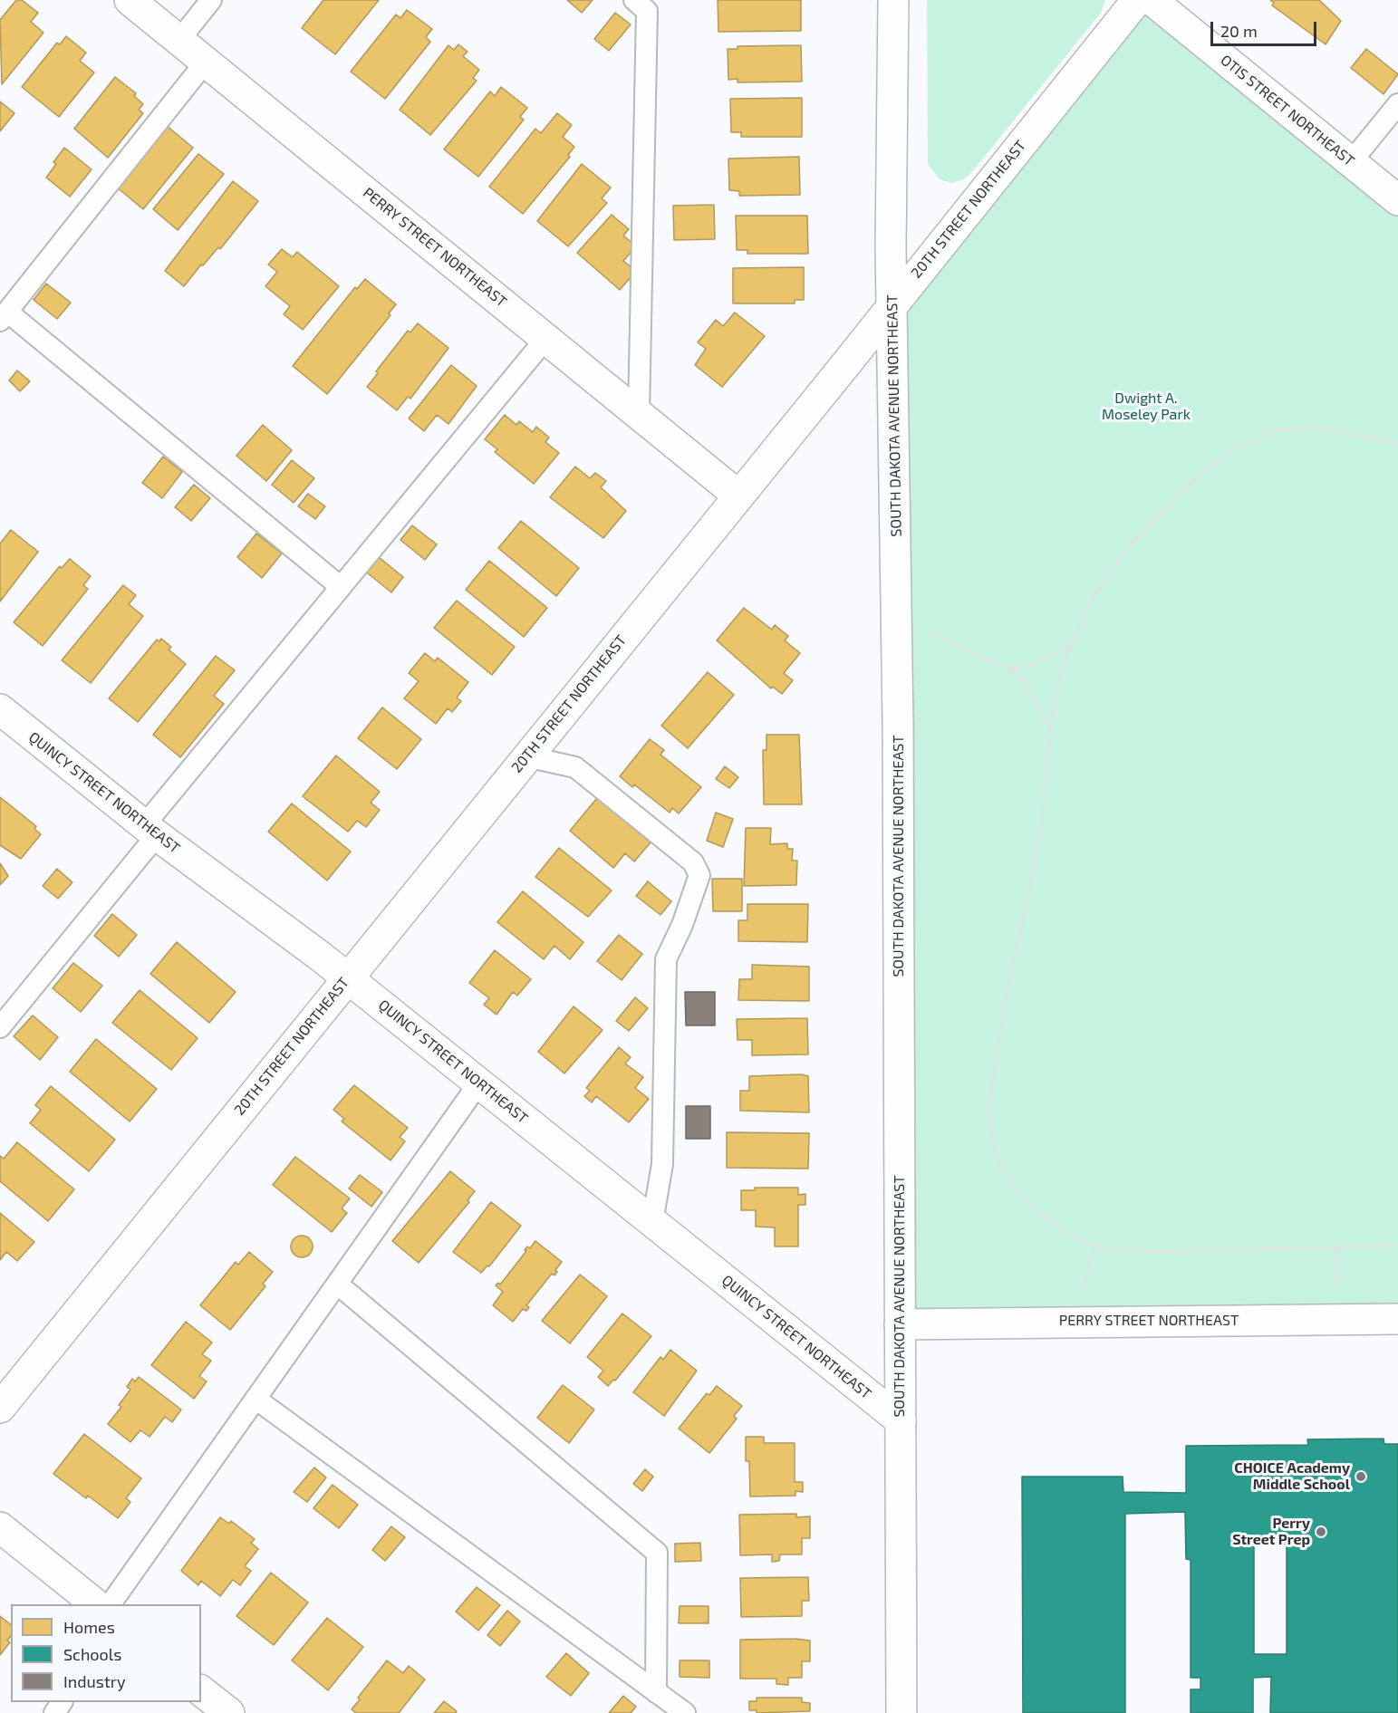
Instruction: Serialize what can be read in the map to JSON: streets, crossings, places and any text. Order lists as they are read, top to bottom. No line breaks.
{"streets":{"street":["OTIS STREET NORTHEAST","20TH STREET NORTHEAST","PERRY STREET NORTHEAST","SOUTH DAKOTA AVENUE NORTHEAST","QUINCY STREET NORTHEAST"]},"crossings":[["20TH STREET NORTHEAST","PERRY STREET NORTHEAST"],["20TH STREET NORTHEAST","SOUTH DAKOTA AVENUE NORTHEAST"],["20TH STREET NORTHEAST","QUINCY STREET NORTHEAST"],["PERRY STREET NORTHEAST","SOUTH DAKOTA AVENUE NORTHEAST"],["SOUTH DAKOTA AVENUE NORTHEAST","QUINCY STREET NORTHEAST"]],"parks":["Dwight A. Moseley Park"],"places":["CHOICE Academy Middle School","Perry Street Prep"],"legend":["Homes","Schools","Industry"],"scale_bar":"20 m"}
